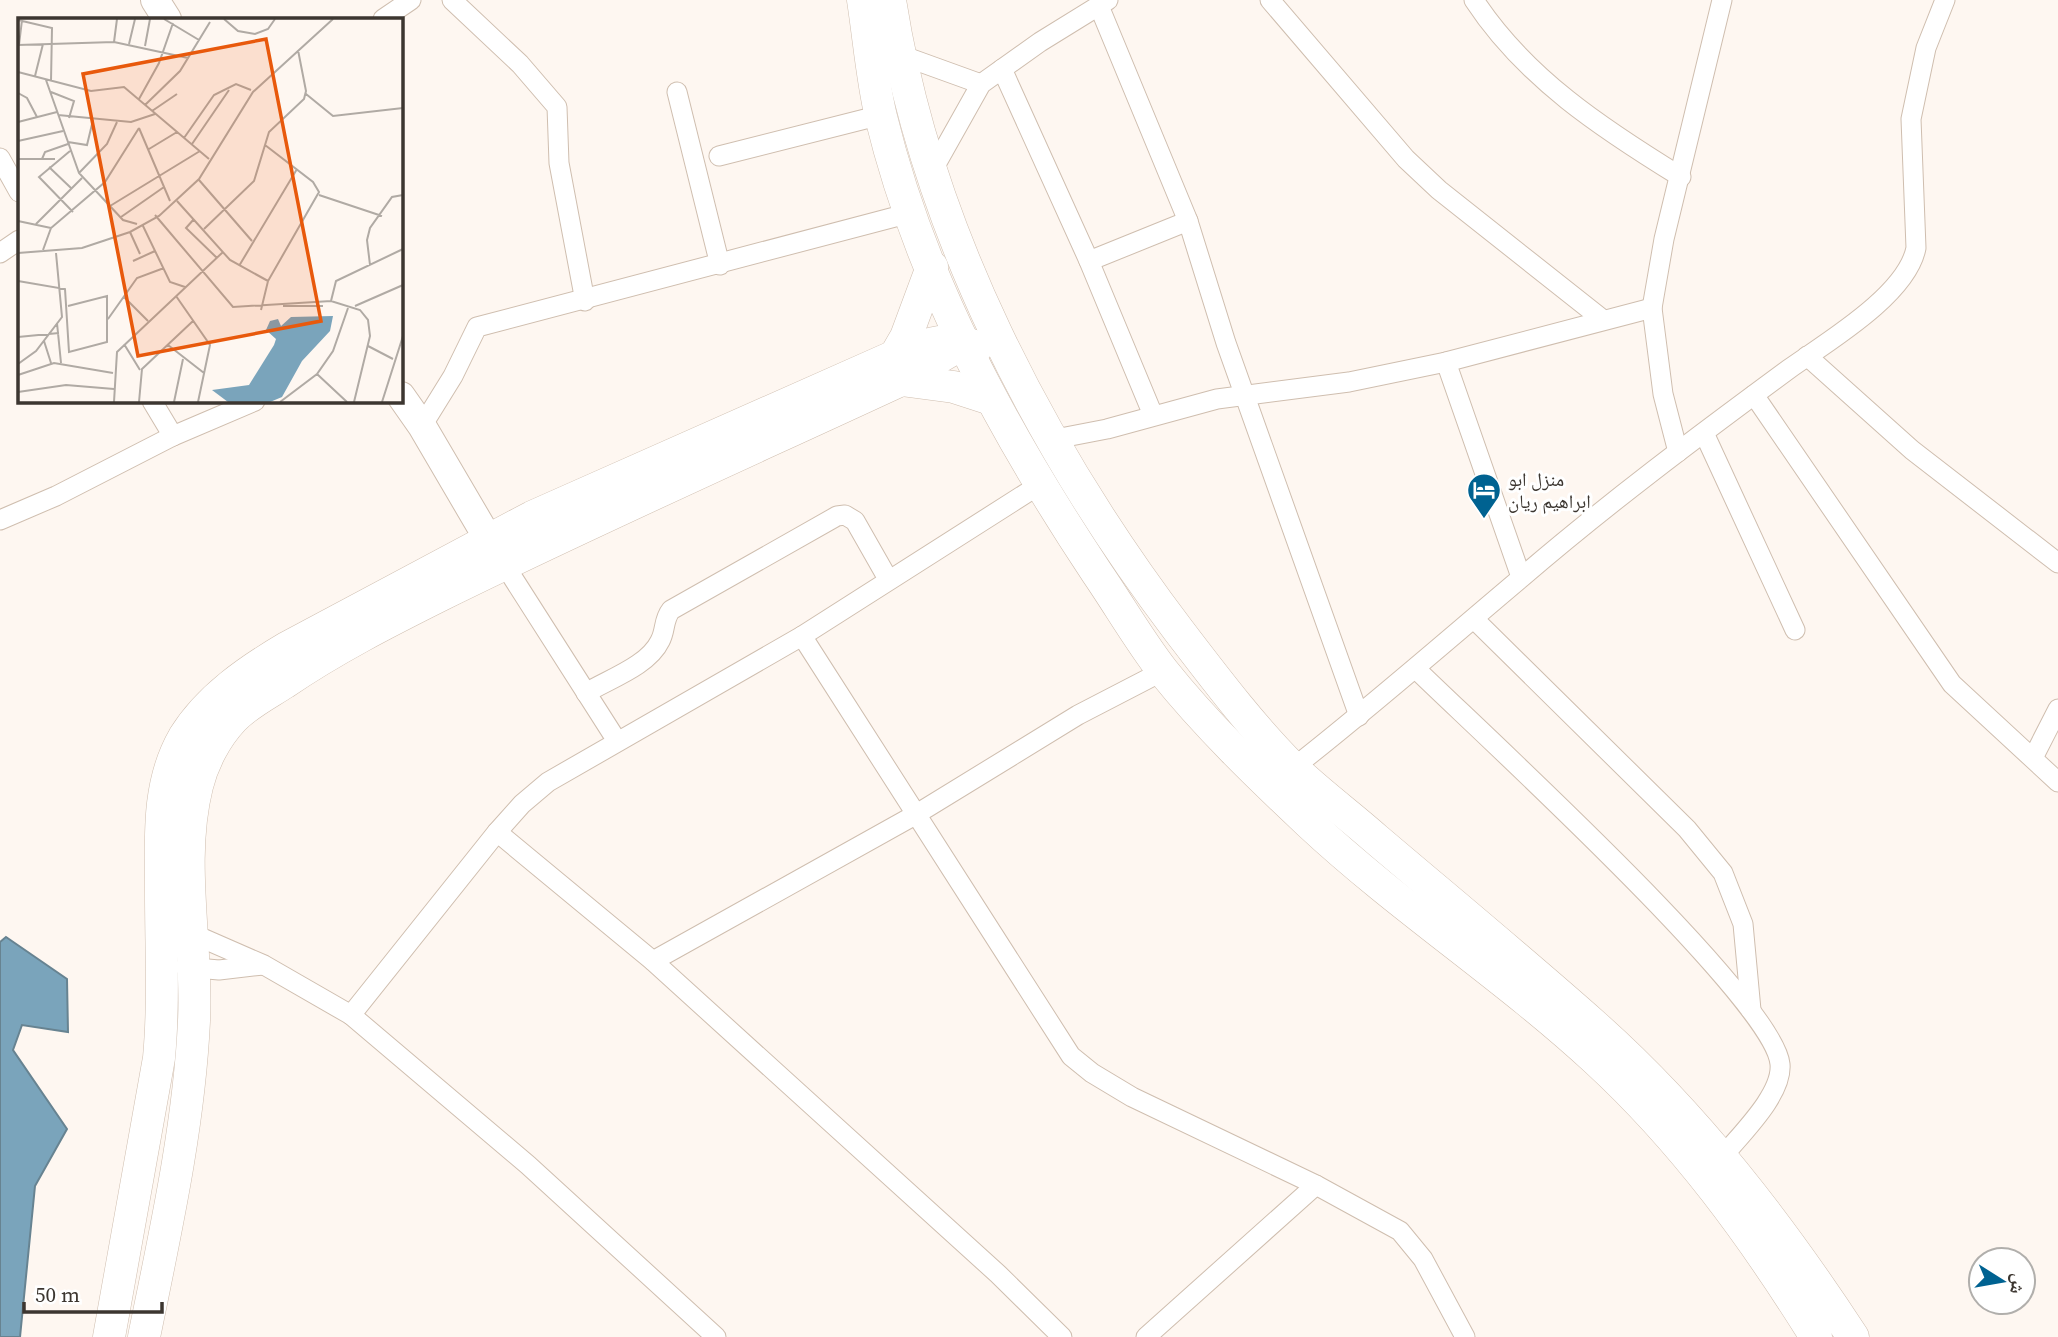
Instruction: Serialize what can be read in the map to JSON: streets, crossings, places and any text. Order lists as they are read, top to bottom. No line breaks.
{"places":{"hotel":["منزل ابو ابراهيم ريان"]},"scale_bar":"50 m","north":"right"}
